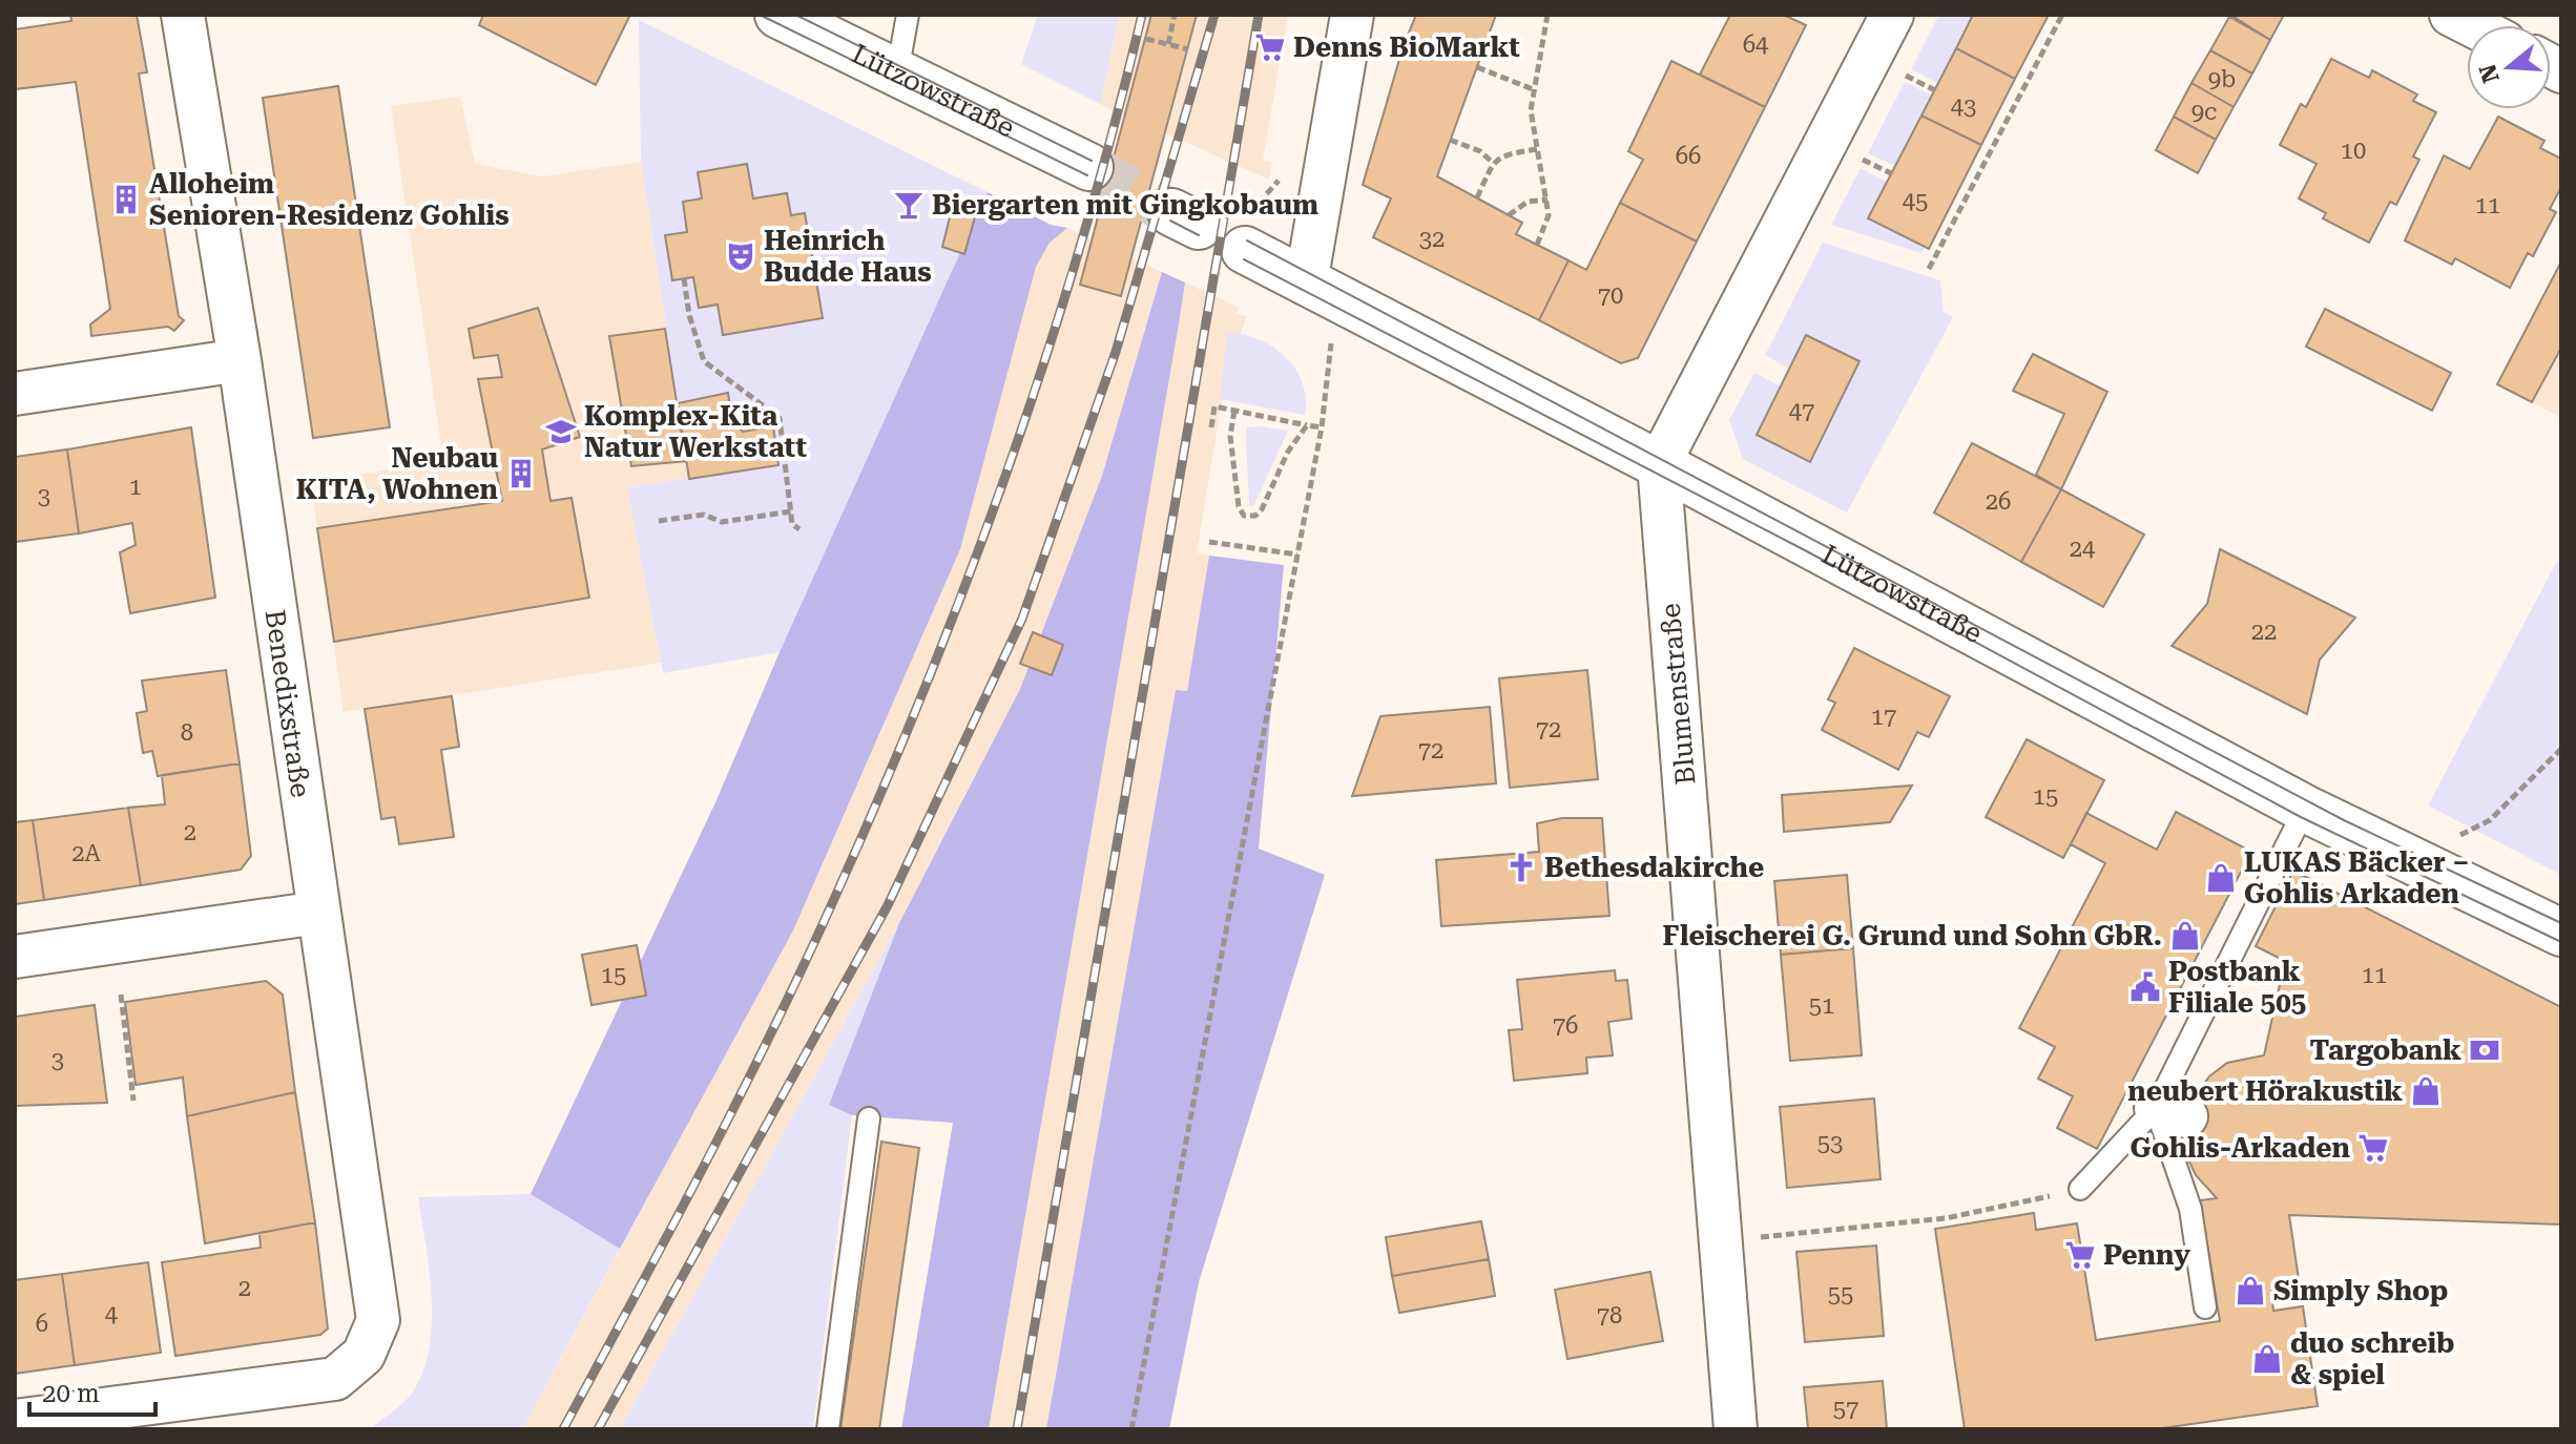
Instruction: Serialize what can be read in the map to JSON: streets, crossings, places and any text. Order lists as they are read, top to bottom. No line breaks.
{"streets":{"main road":["Lützowstraße"],"street":["Blumenstraße","Benedixstraße"]},"crossings":[["Lützowstraße","Blumenstraße"]],"places":{"supermarket":["Denns BioMarkt","Gohlis-Arkaden","Penny"],"building":["Alloheim Senioren-Residenz Gohlis","Neubau KITA, Wohnen"],"bar":["Biergarten mit Gingkobaum"],"theatre":["Heinrich Budde Haus"],"school or university":["Komplex-Kita Natur Werkstatt"],"church":["Bethesdakirche"],"shop":["LUKAS Bäcker – Gohlis Arkaden","Fleischerei G. Grund und Sohn GbR.","neubert Hörakustik","Simply Shop","duo schreib & spiel"],"public building":["Postbank Filiale 505"],"bank":["Targobank"]},"house_numbers":["64","9b","43","9c","10","66","45","11","32","70","47","1","3","26","24","22","17","72","8","72","15","2","2A","15","11","51","76","3","53","2","55","4","78","6","57"],"scale_bar":"20 m","north":"left"}
